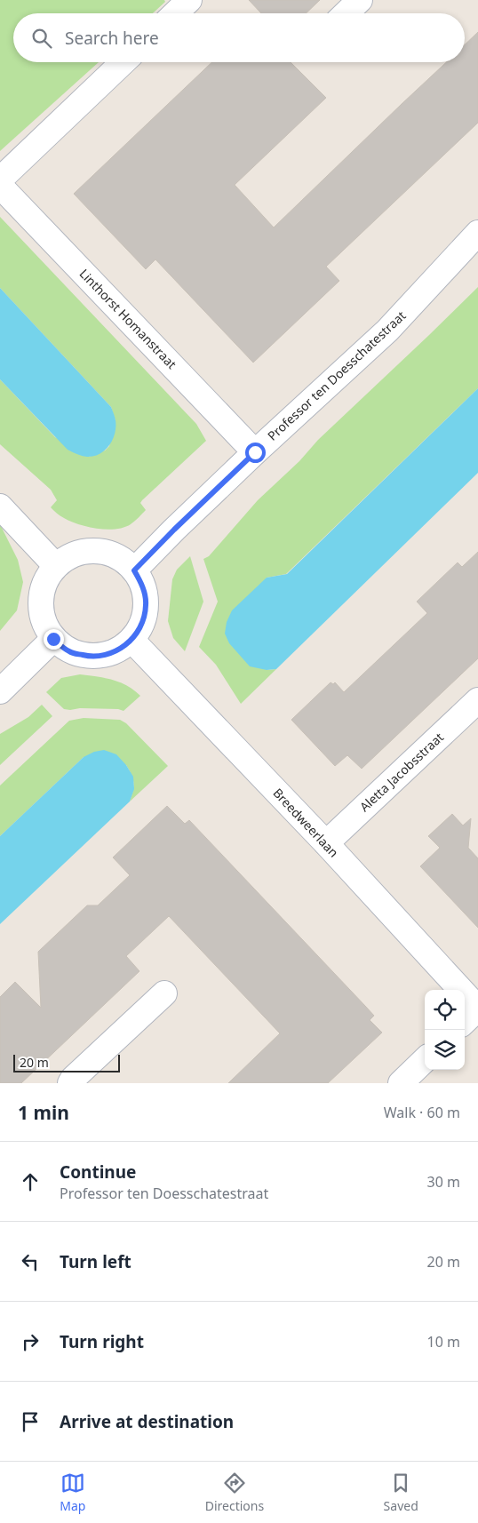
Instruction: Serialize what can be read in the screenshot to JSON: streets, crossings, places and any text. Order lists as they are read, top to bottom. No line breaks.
{"streets":{"street":["Linthorst Homanstraat","Professor ten Doesschatestraat","Aletta Jacobsstraat","Breedweerlaan"]},"crossings":[["Linthorst Homanstraat","Professor ten Doesschatestraat"],["Professor ten Doesschatestraat","Breedweerlaan"],["Aletta Jacobsstraat","Breedweerlaan"]],"scale_bar":"20 m","page":{"search":"Search here","scale":"20 m","heading":["1 min","Walk · 60 m"],"list":[["Continue","Professor ten Doesschatestraat","30 m"],["Turn left","20 m"],["Turn right","10 m"],"Arrive at destination"],"nav":["Map","Directions","Saved"]}}
